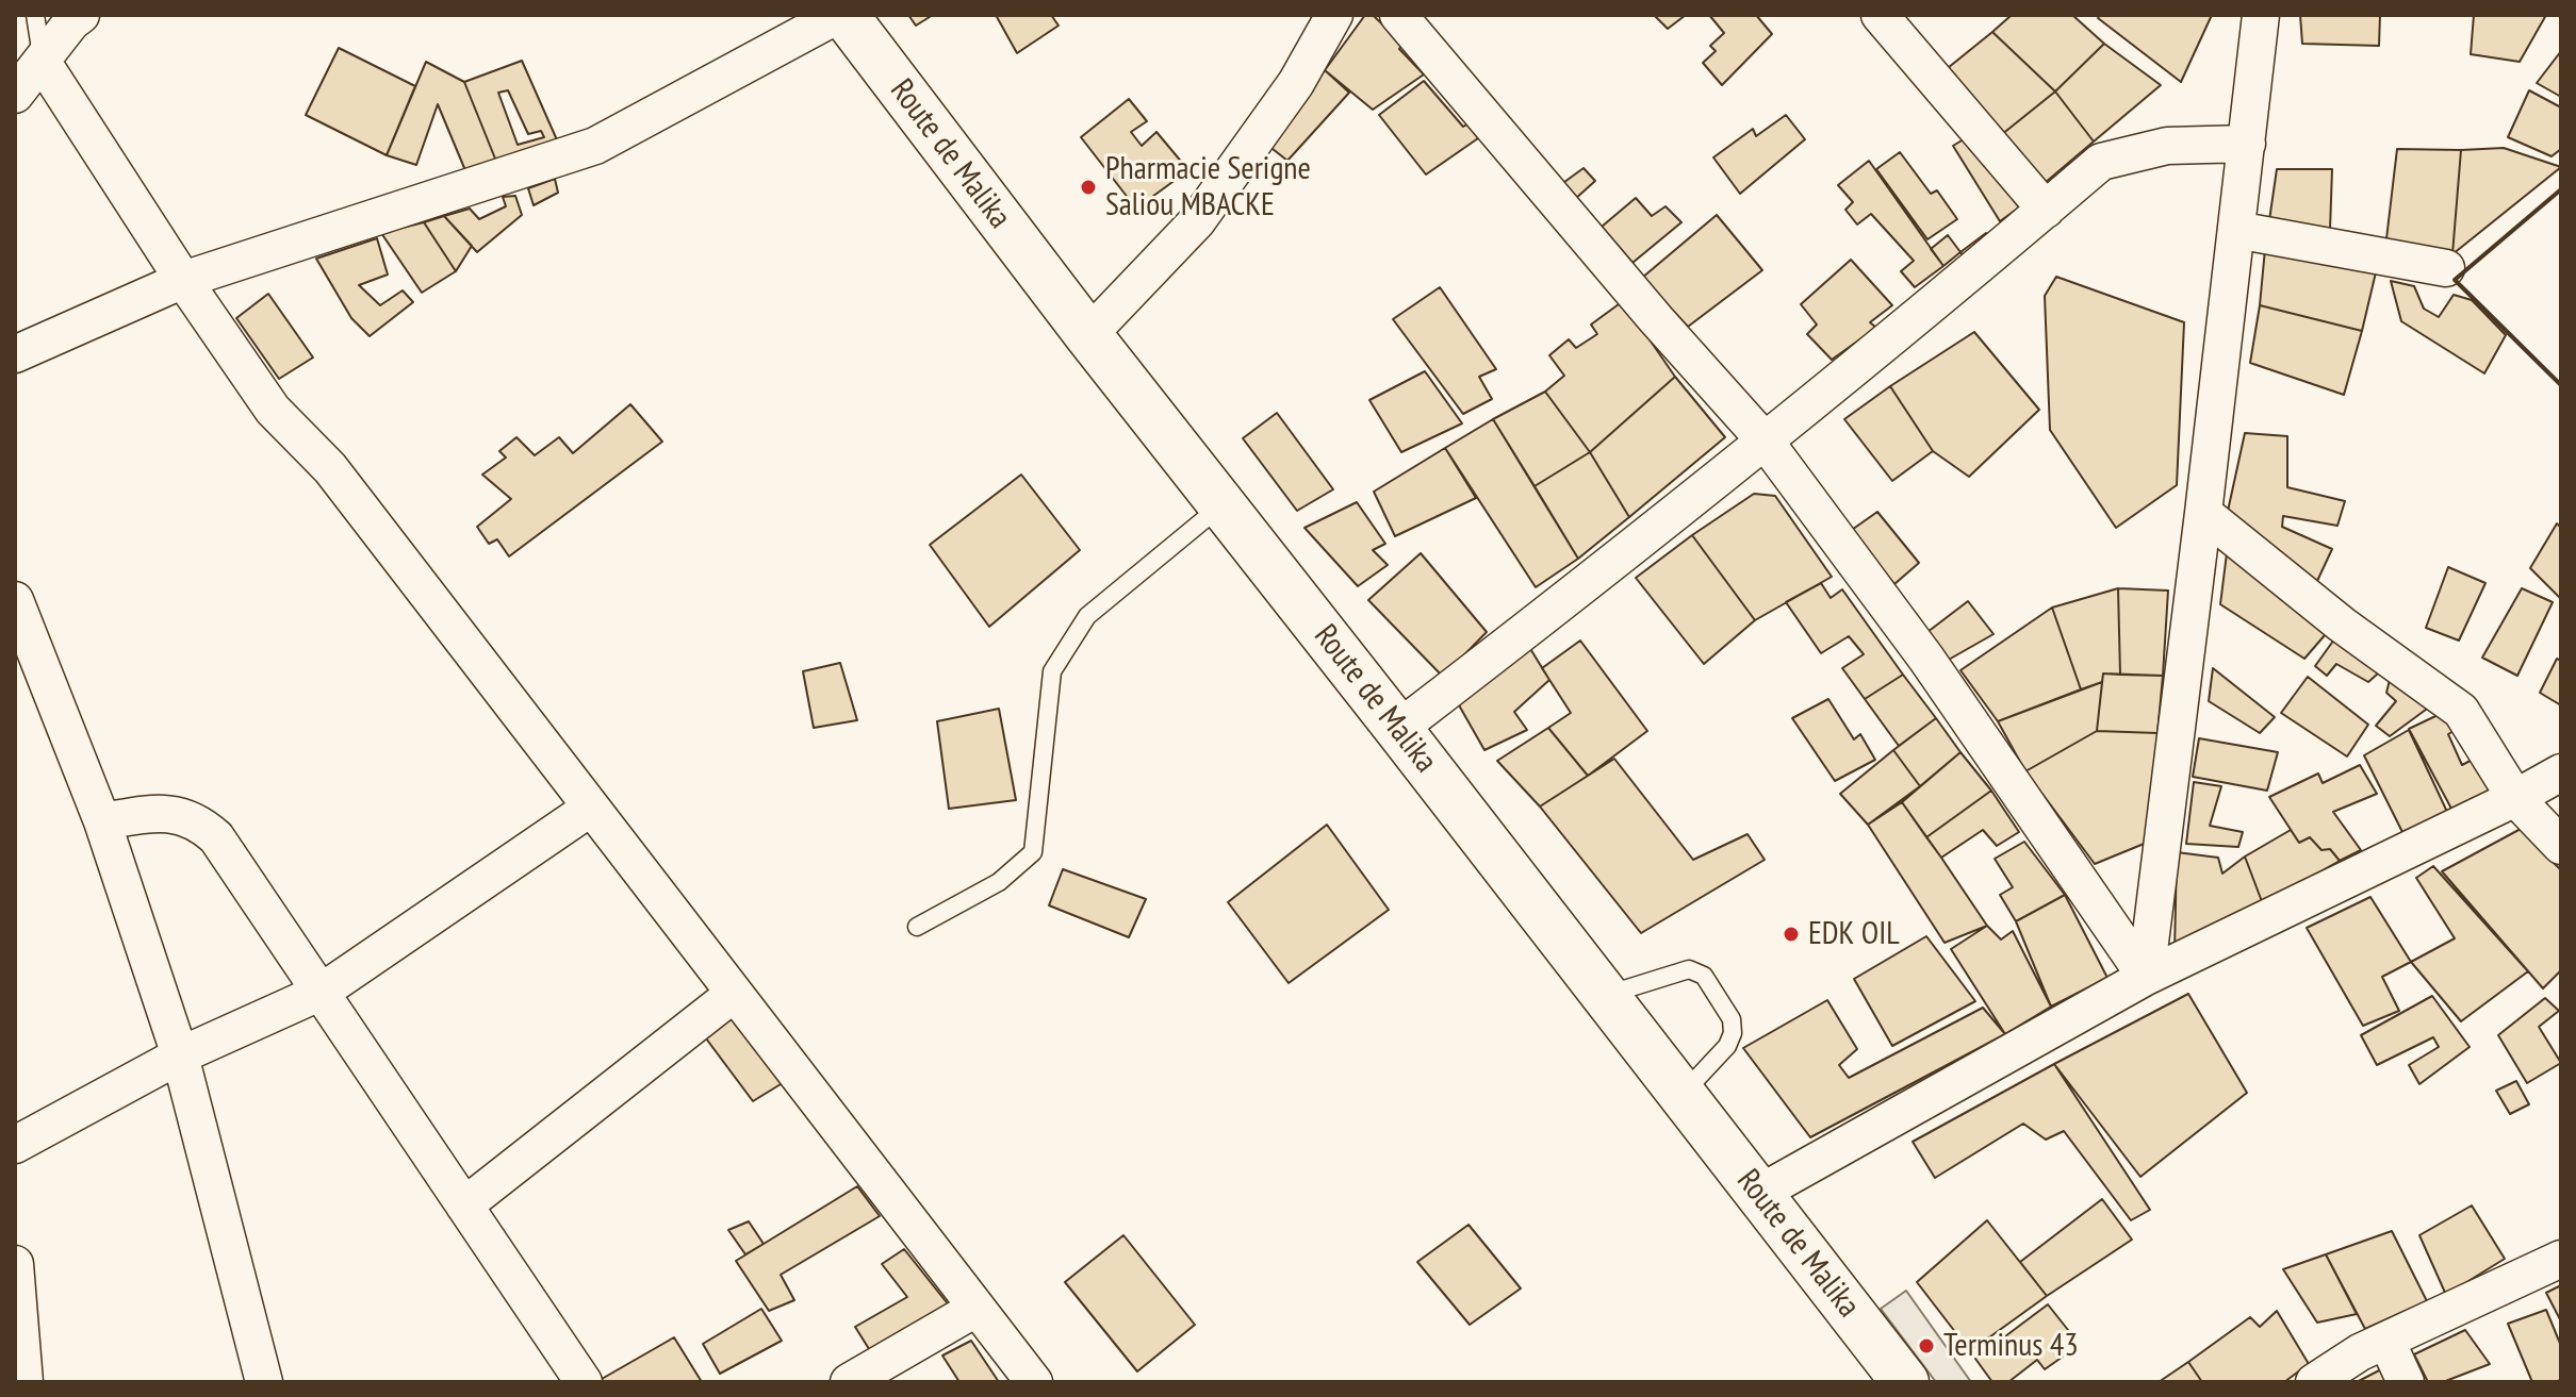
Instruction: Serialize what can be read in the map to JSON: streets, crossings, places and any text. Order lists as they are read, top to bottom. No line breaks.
{"streets":{"main road":["Route de Malika"]},"places":["Pharmacie Serigne Saliou MBACKE","EDK OIL","Terminus 43"]}
